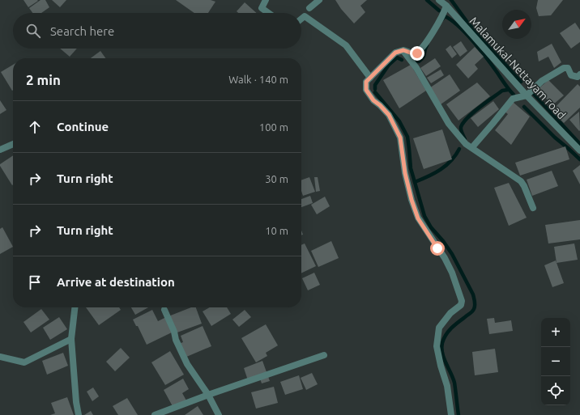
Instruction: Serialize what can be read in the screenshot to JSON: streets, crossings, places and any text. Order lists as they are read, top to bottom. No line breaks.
{"streets":{"street":["Malamukal-Nettayam road"]},"north":"top right","page":{"search":"Search here","heading":["2 min","Walk · 140 m"],"list":[["Continue","100 m"],["Turn right","30 m"],["Turn right","10 m"],"Arrive at destination"],"map_buttons":["+","−"]}}
